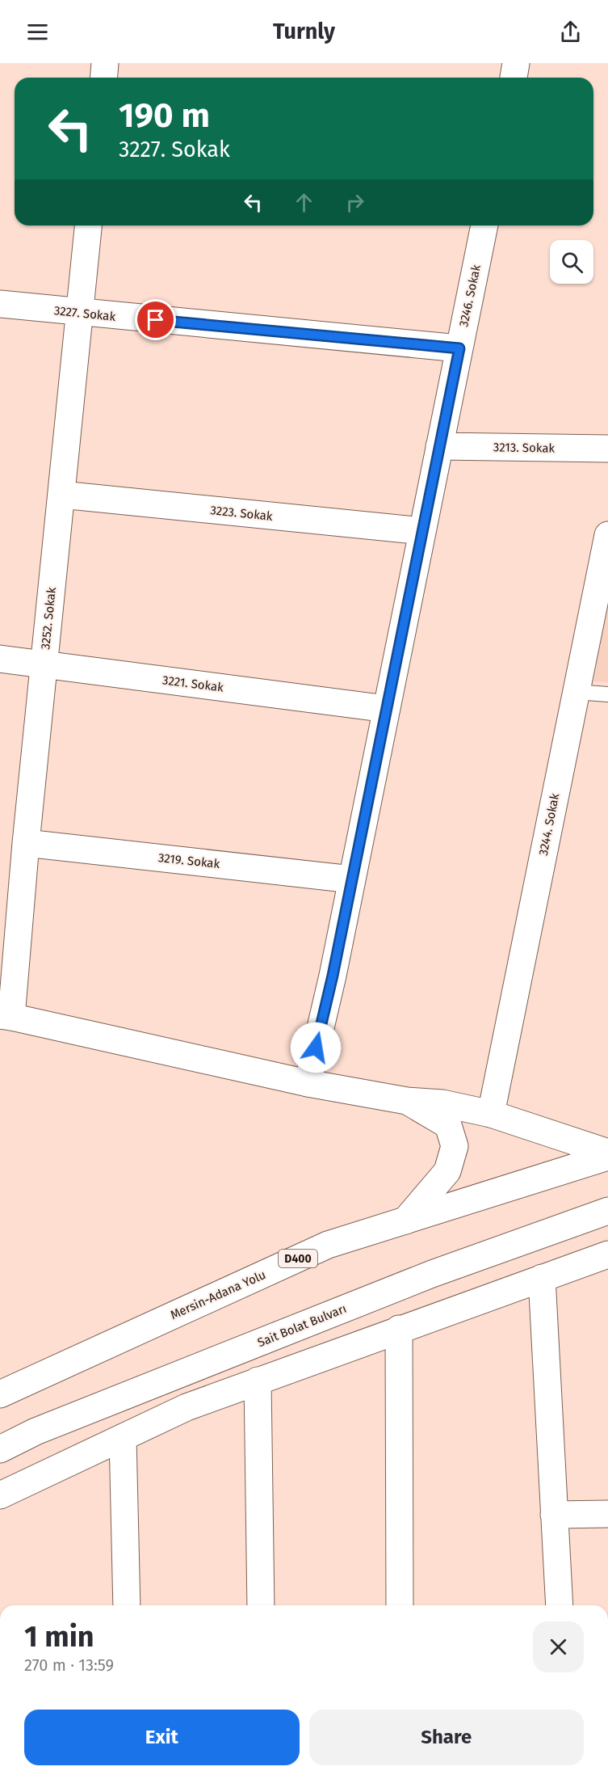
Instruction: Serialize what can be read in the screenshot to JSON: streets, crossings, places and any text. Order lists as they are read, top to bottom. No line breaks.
{"streets":{"main road":["3246. Sokak","3227. Sokak","3213. Sokak","3223. Sokak","3252. Sokak","3221. Sokak","3244. Sokak","3219. Sokak","D400","Mersin-Adana Yolu","Sait Bolat Bulvarı"]},"crossings":[["3246. Sokak","3227. Sokak"],["3246. Sokak","3213. Sokak"],["3246. Sokak","3223. Sokak"],["3246. Sokak","3221. Sokak"],["3246. Sokak","3219. Sokak"],["3227. Sokak","3252. Sokak"],["3223. Sokak","3252. Sokak"],["3252. Sokak","3221. Sokak"],["3252. Sokak","3219. Sokak"]],"page":{"header":"Turnly","turn":["190 m","3227. Sokak"],"heading":["1 min","270 m · 13:59"],"buttons":["Exit","Share"]}}
